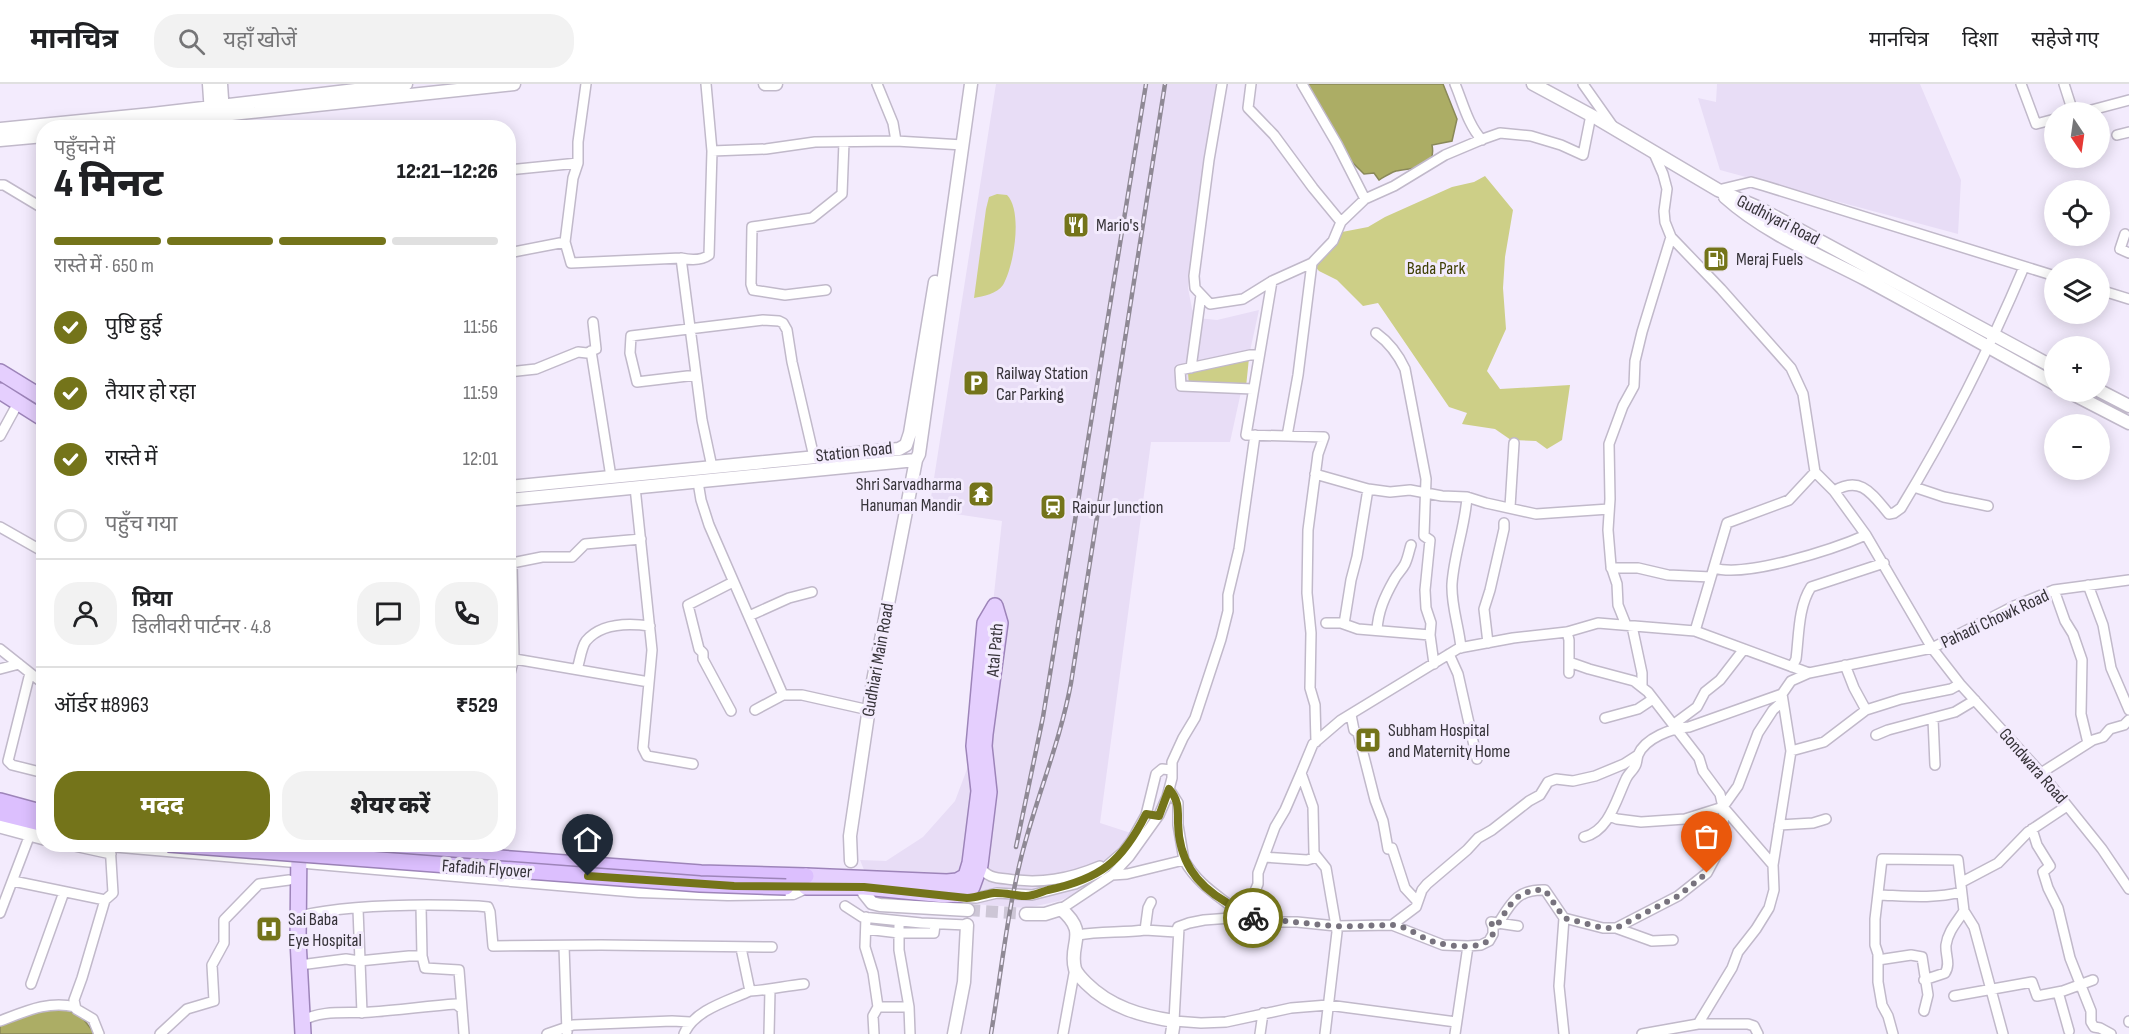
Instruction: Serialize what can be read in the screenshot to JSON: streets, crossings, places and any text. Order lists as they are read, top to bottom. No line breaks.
{"streets":{"highway":["Fafadih Flyover"],"main road":["Atal Path"],"street":["Gudhiyari Road","Station Road","Pahadi Chowk Road","Gudhiari Main Road","Gondwara Road"]},"crossings":[["Station Road","Gudhiari Main Road"],["Pahadi Chowk Road","Gondwara Road"],["Atal Path","Fafadih Flyover"]],"parks":["Bada Park"],"places":{"restaurant":["Mario's"],"fuel station":["Meraj Fuels"],"parking":["Railway Station Car Parking"],"temple":["Shri Sarvadharma Hanuman Mandir"],"station":["Raipur Junction"],"hospital":["Subham Hospital and Maternity Home","Sai Baba Eye Hospital"]},"north":"bottom","page":{"header":"मानचित्र","search":"यहाँ खोजें","nav":["मानचित्र","दिशा","सहेजे गए"],"map_buttons":["+","−"],"heading":["4 मिनट","पहुँचने में","12:21–12:26"],"panel":["प्रिया","डिलीवरी पार्टनर · 4.8","ऑर्डर #8963","₹529"],"bar":"रास्ते में · 650 m","list":[["पुष्टि हुई","11:56"],["तैयार हो रहा","11:59"],["रास्ते में","12:01"],"पहुँच गया"],"buttons":["मदद","शेयर करें"]}}
